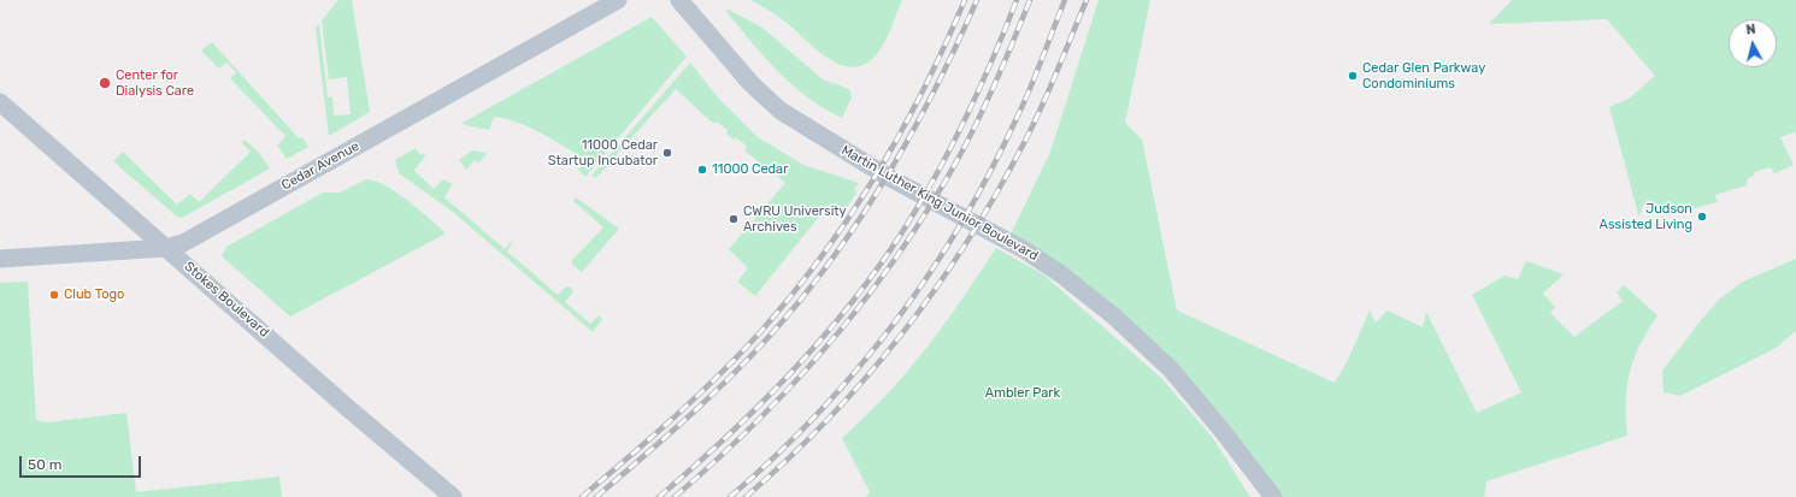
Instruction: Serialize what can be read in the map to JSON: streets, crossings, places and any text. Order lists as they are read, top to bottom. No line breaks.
{"streets":{"main road":["Cedar Avenue","Martin Luther King Junior Boulevard","Stokes Boulevard"]},"crossings":[["Cedar Avenue","Stokes Boulevard"]],"parks":["Ambler Park"],"places":["Cedar Glen Parkway Condominiums","Center for Dialysis Care","11000 Cedar Startup Incubator","11000 Cedar","Judson Assisted Living","CWRU University Archives","Club Togo"],"scale_bar":"50 m","north":"top"}
